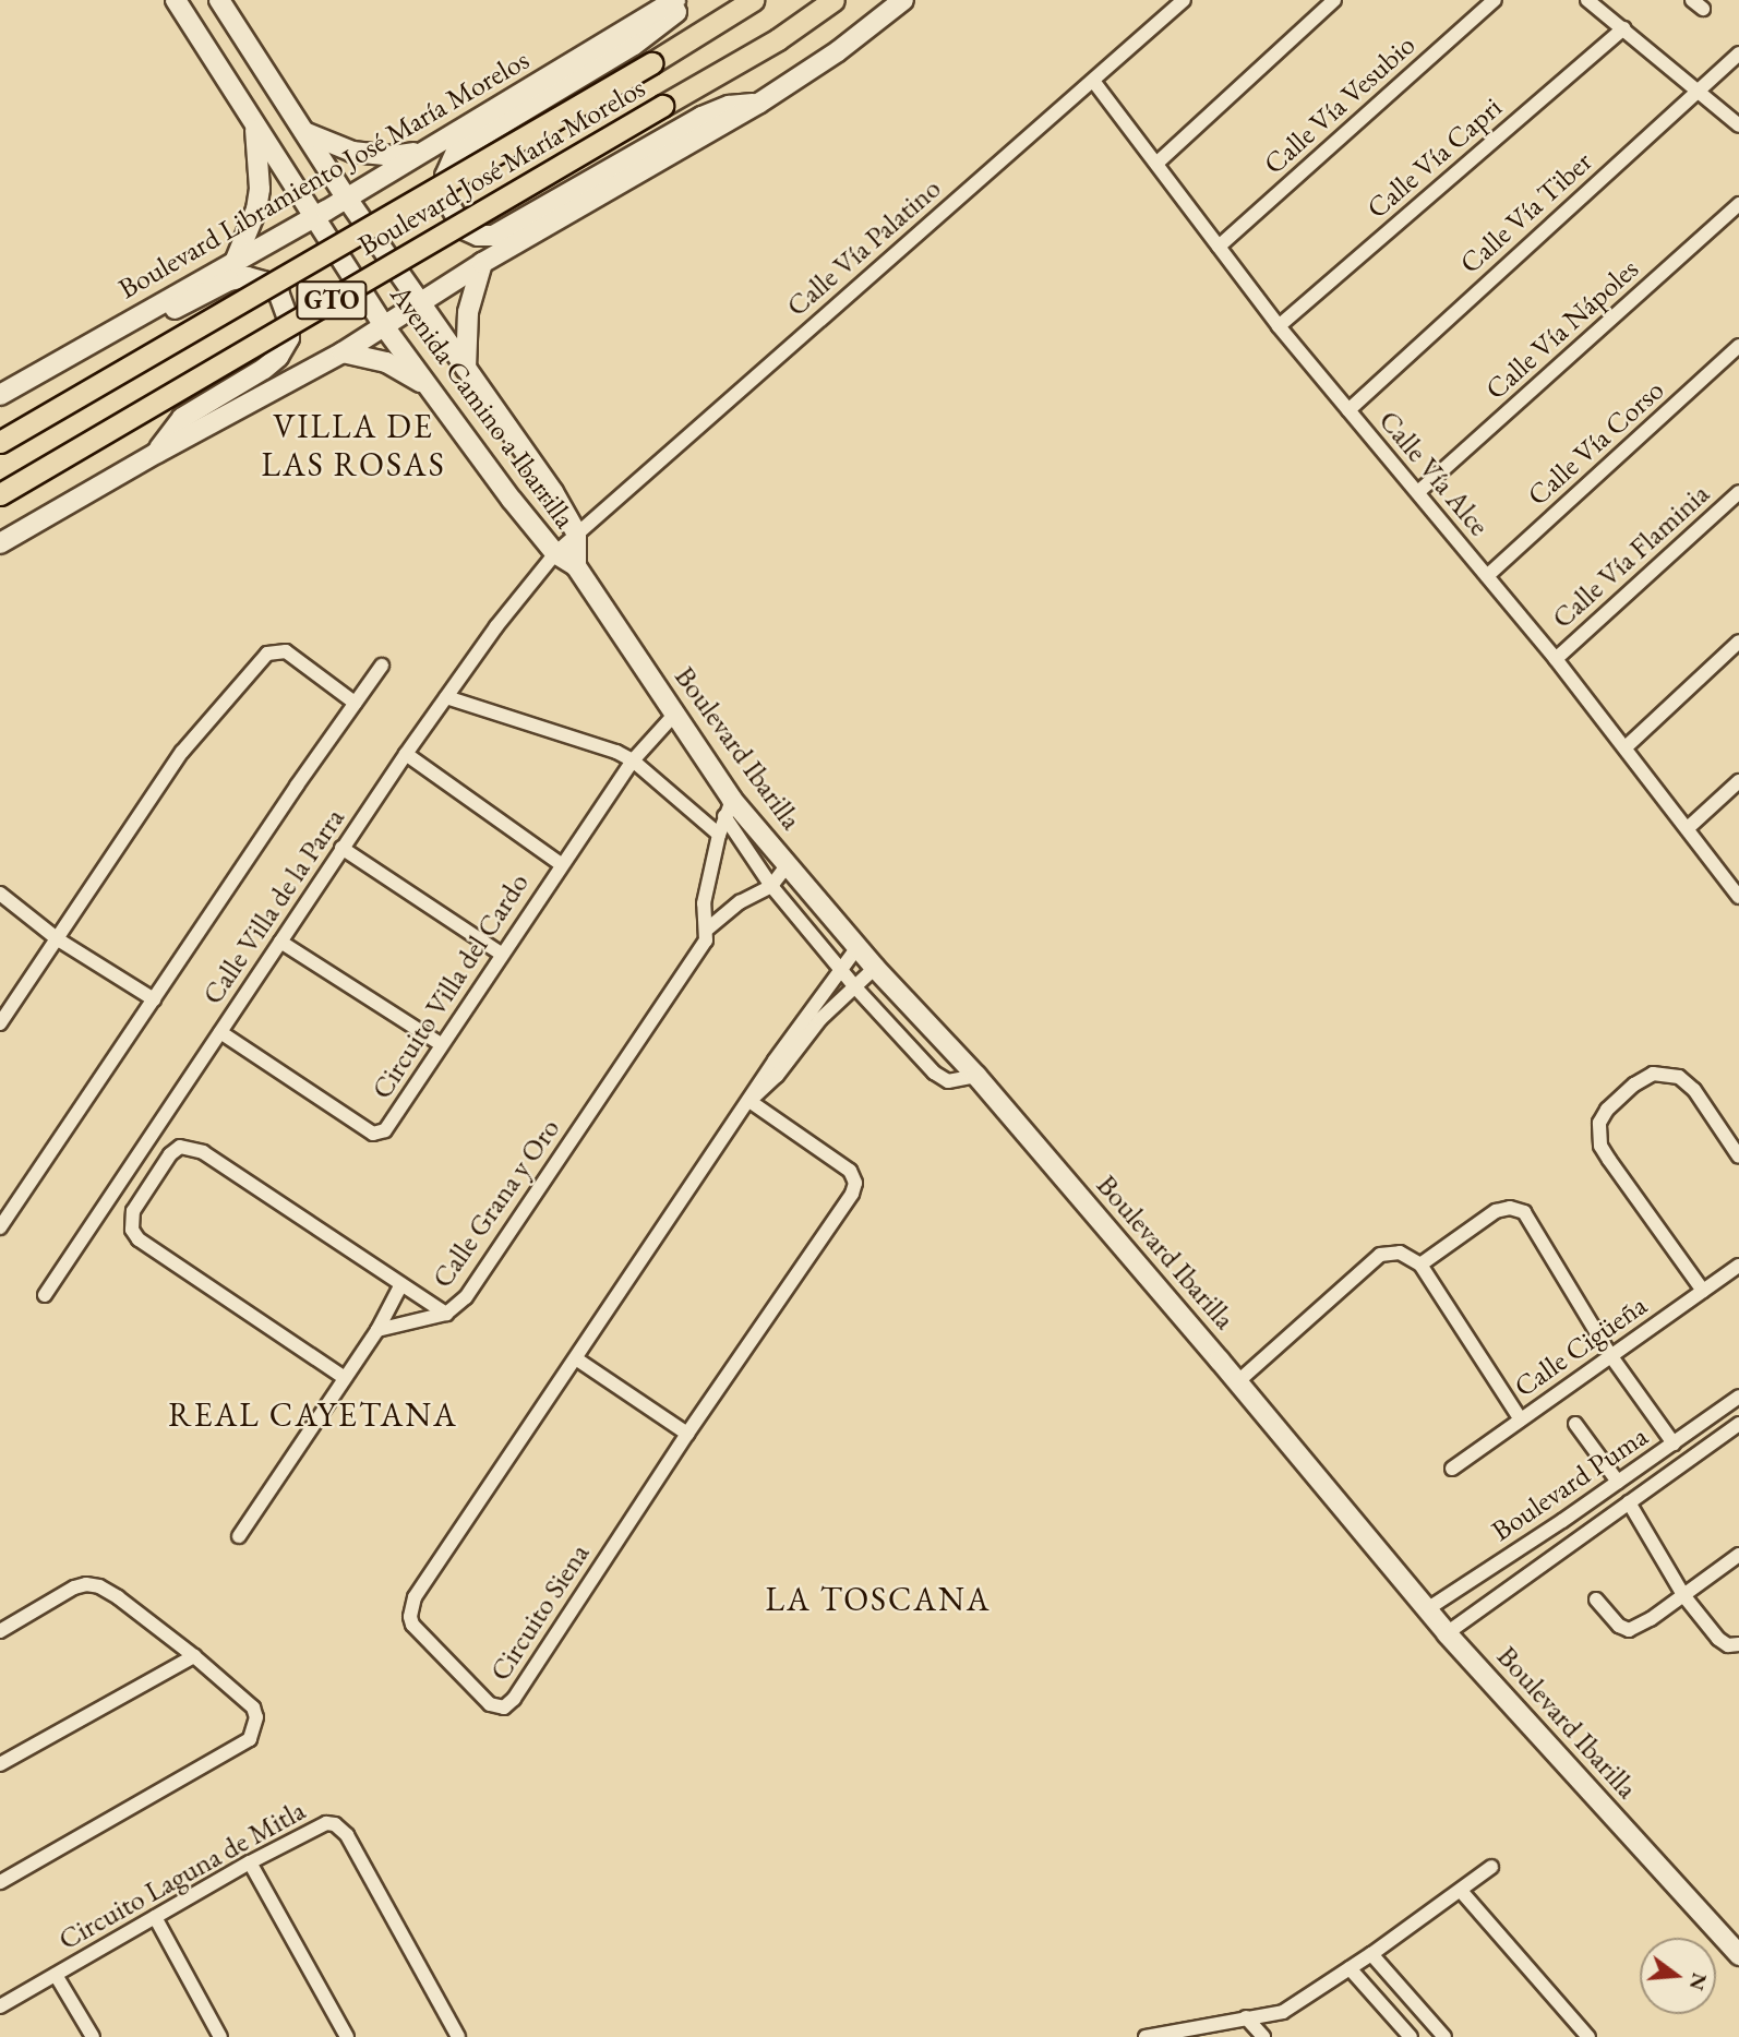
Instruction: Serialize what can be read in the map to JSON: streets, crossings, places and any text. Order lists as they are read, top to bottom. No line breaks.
{"streets":{"main road":["Boulevard José María Morelos","GTO"],"street":["Calle Vía Vesubio","Calle Vía Capri","Boulevard Libramiento José María Morelos","Calle Vía Tiber","Calle Vía Palatino","Calle Vía Nápoles","Avenida Camino a Ibarrilla","Calle Vía Corso","Calle Vía Alce","Calle Vía Flaminia","Boulevard Ibarilla","Calle Villa de la Parra","Circuito Villa del Cardo","Calle Grana y Oro","Calle Cigüeña","Boulevard Puma","Circuito Siena","Circuito Laguna de Mitla"]},"crossings":[["Calle Vía Vesubio","Calle Vía Alce"],["Calle Vía Capri","Calle Vía Alce"],["Boulevard Libramiento José María Morelos","Avenida Camino a Ibarrilla"],["Calle Vía Tiber","Calle Vía Alce"],["Calle Vía Palatino","Avenida Camino a Ibarrilla"],["Calle Vía Palatino","Calle Vía Alce"],["Calle Vía Palatino","Boulevard Ibarilla"],["Calle Vía Palatino","Calle Villa de la Parra"],["Calle Vía Nápoles","Calle Vía Alce"],["Avenida Camino a Ibarrilla","Boulevard Ibarilla"],["Avenida Camino a Ibarrilla","Calle Villa de la Parra"],["Calle Vía Corso","Calle Vía Alce"],["Calle Vía Alce","Calle Vía Flaminia"],["Boulevard Ibarilla","Calle Villa de la Parra"],["Boulevard Ibarilla","Circuito Villa del Cardo"],["Boulevard Ibarilla","Calle Grana y Oro"],["Boulevard Ibarilla","Boulevard Puma"],["Boulevard Ibarilla","Circuito Siena"],["Calle Villa de la Parra","Circuito Villa del Cardo"]],"districts":["VILLA DE LAS ROSAS","REAL CAYETANA","LA TOSCANA"],"north":"right"}
